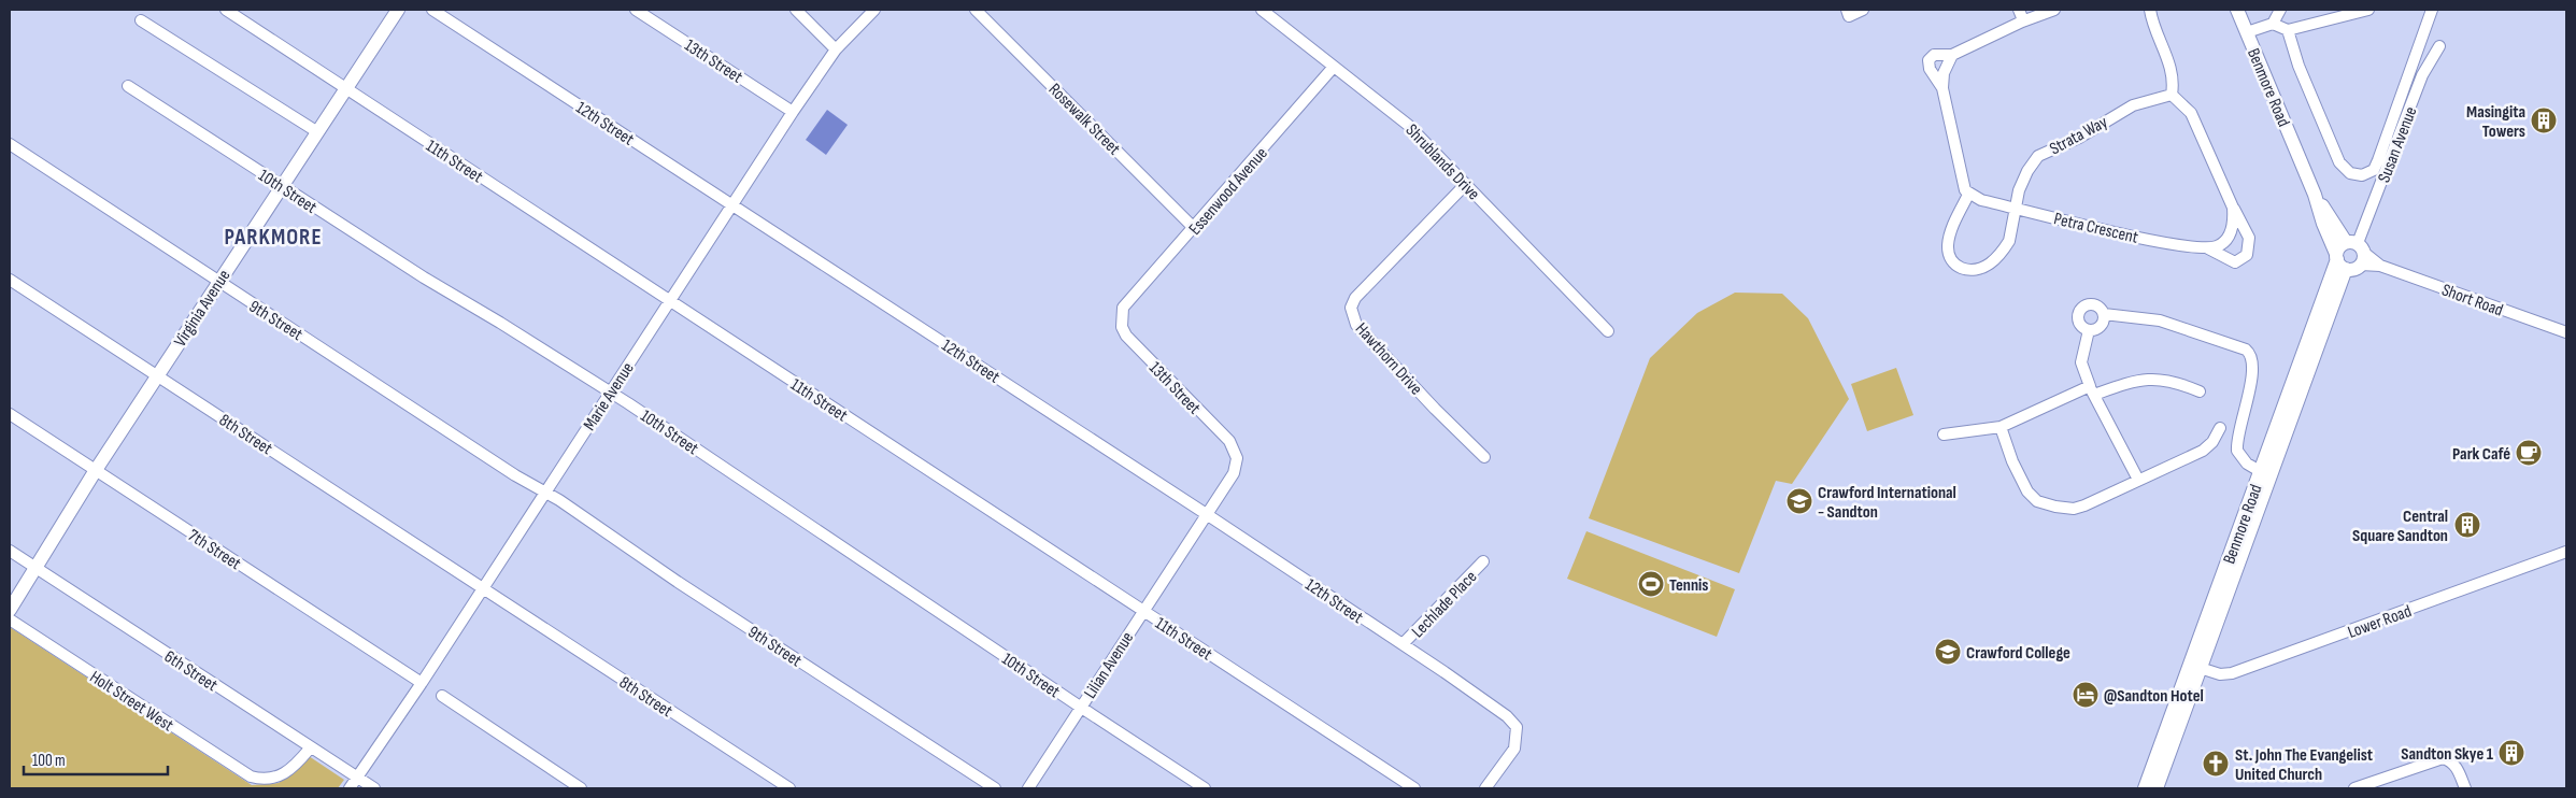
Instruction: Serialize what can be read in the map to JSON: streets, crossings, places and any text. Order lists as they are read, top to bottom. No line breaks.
{"streets":{"street":["13th Street","Benmore Road","Rosewalk Street","12th Street","Strata Way","Susan Avenue","11th Street","Shrublands Drive","10th Street","Essenwood Avenue","Petra Crescent","Short Road","Virginia Avenue","9th Street","Hawthorn Drive","Marie Avenue","8th Street","7th Street","Lechlade Place","Lower Road","Lilian Avenue","6th Street","Holt Street West"]},"crossings":[["13th Street","Essenwood Avenue"],["13th Street","Marie Avenue"],["13th Street","Lilian Avenue"],["Benmore Road","Susan Avenue"],["Benmore Road","Short Road"],["Benmore Road","Lower Road"],["Rosewalk Street","Essenwood Avenue"],["12th Street","Marie Avenue"],["12th Street","Lechlade Place"],["12th Street","Lilian Avenue"],["Strata Way","Petra Crescent"],["Susan Avenue","Short Road"],["11th Street","Virginia Avenue"],["11th Street","Marie Avenue"],["11th Street","Lilian Avenue"],["Shrublands Drive","Essenwood Avenue"],["Shrublands Drive","Hawthorn Drive"],["10th Street","Virginia Avenue"],["10th Street","Marie Avenue"],["10th Street","Lilian Avenue"],["Virginia Avenue","9th Street"],["Virginia Avenue","8th Street"],["Virginia Avenue","7th Street"],["Virginia Avenue","6th Street"],["9th Street","Marie Avenue"],["Marie Avenue","8th Street"],["Marie Avenue","7th Street"],["Marie Avenue","6th Street"],["6th Street","Holt Street West"]],"districts":["PARKMORE"],"places":{"building":["Masingita Towers","Central Square Sandton","Sandton Skye 1"],"cafe":["Park Café"],"school or university":["Crawford International - Sandton","Crawford College"],"sports":["Tennis"],"hotel":["@Sandton Hotel"],"church":["St. John The Evangelist United Church"]},"scale_bar":"100 m"}
